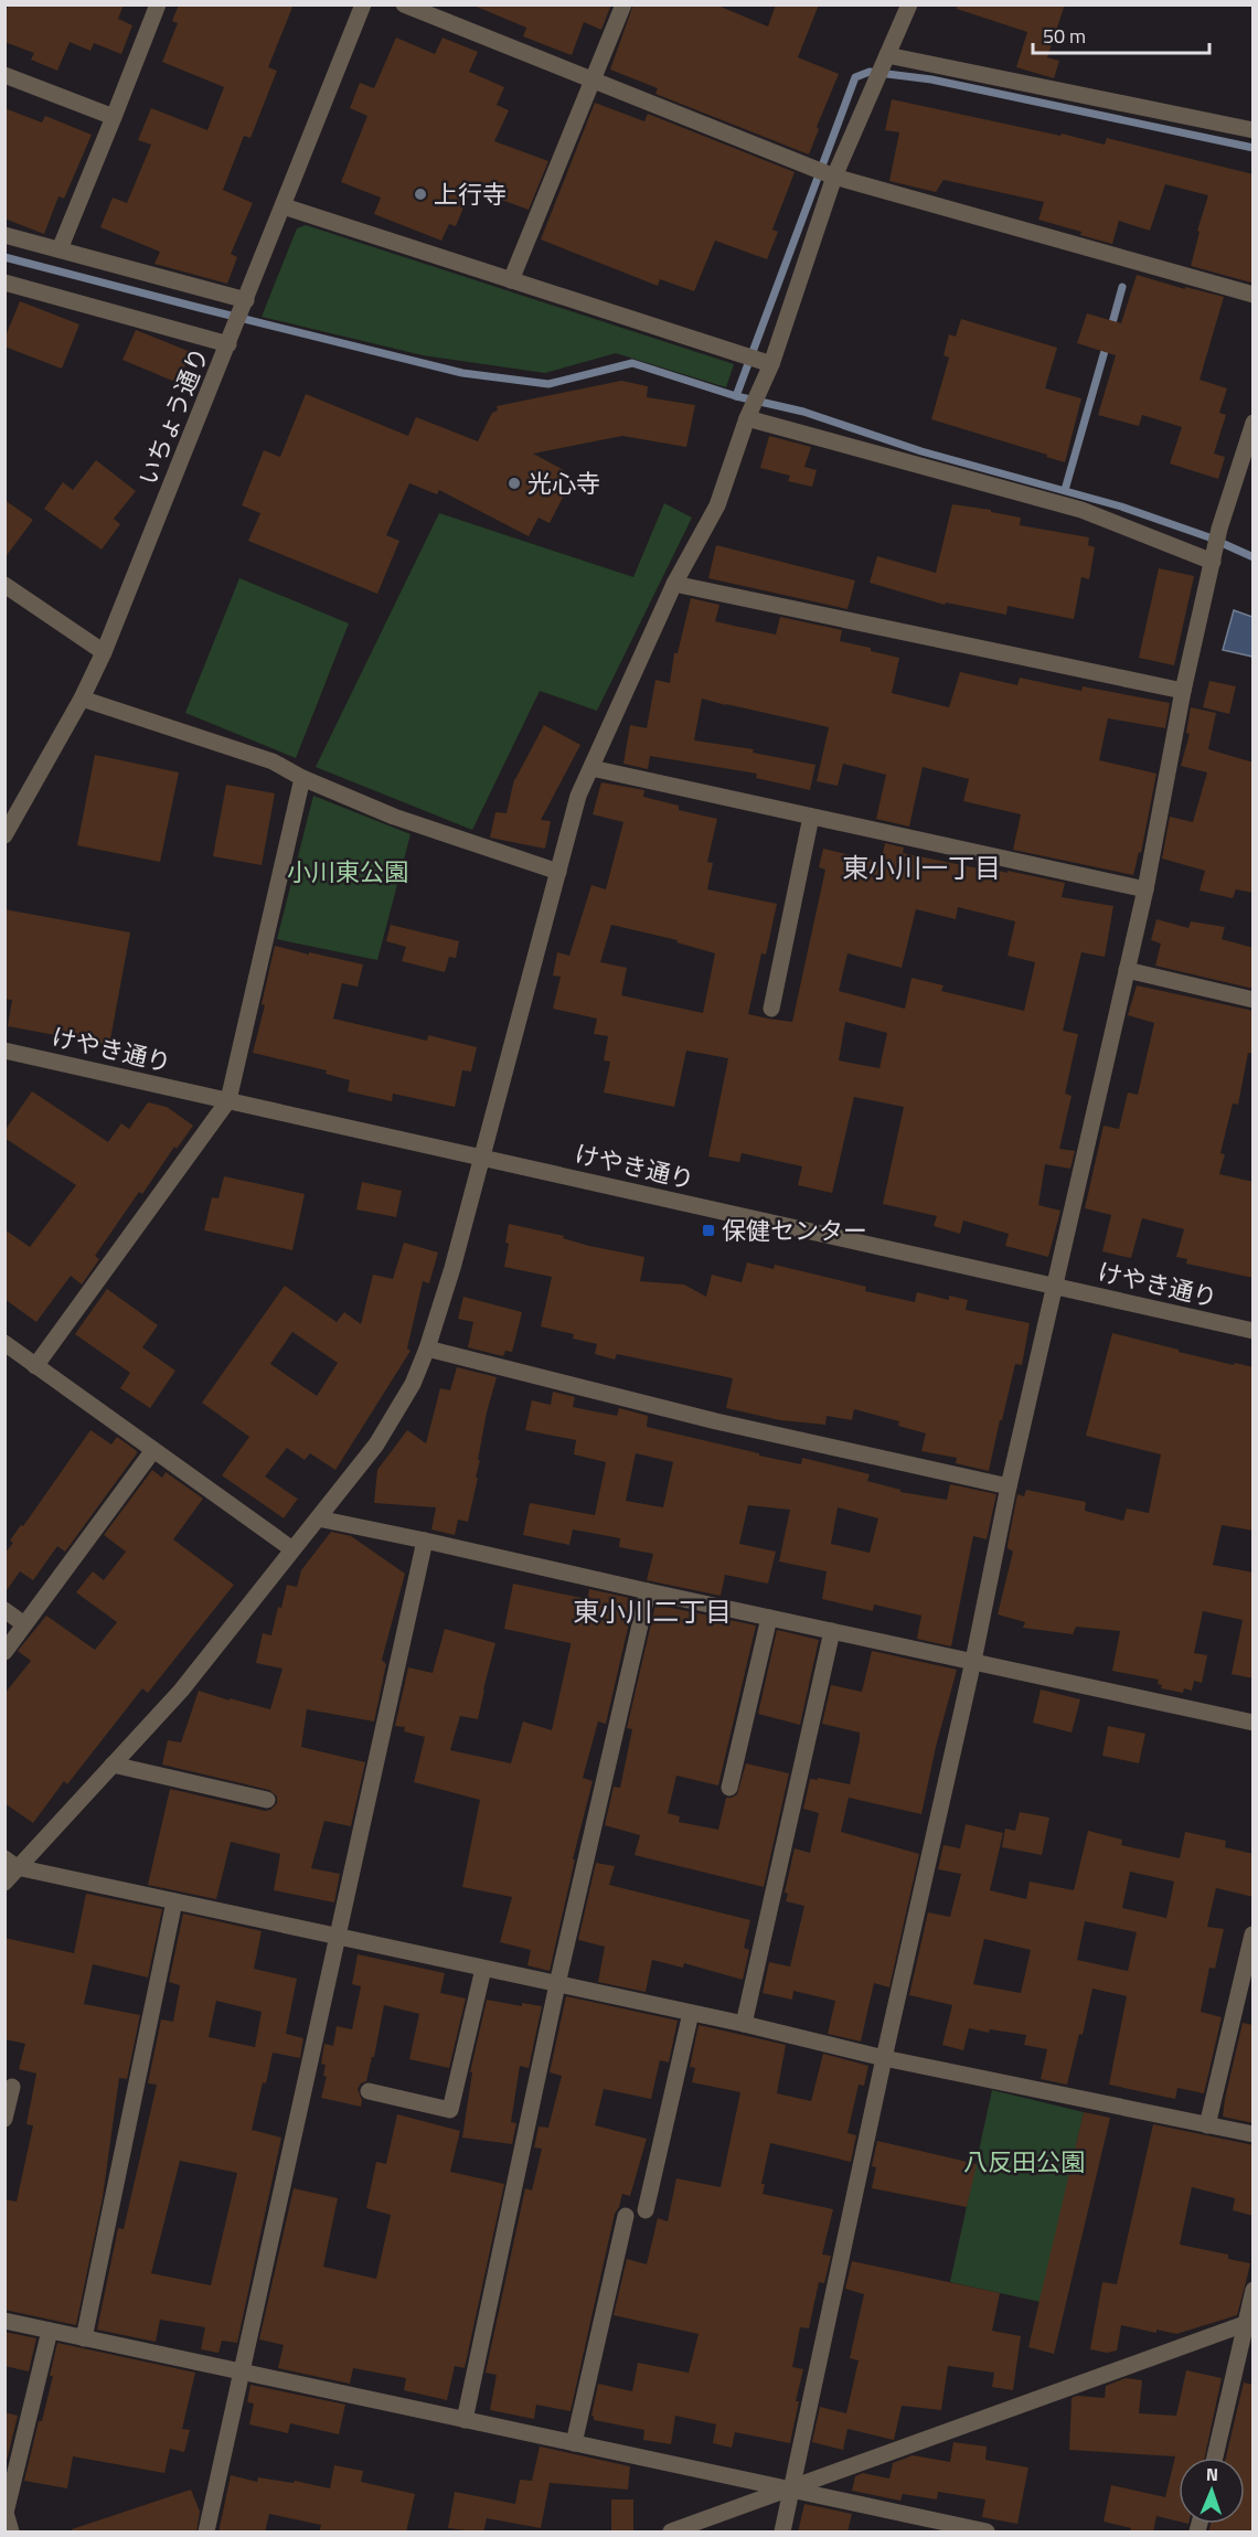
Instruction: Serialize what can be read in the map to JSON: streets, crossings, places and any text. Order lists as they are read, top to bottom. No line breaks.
{"streets":{"street":["いちょう通り","けやき通り"]},"districts":["東小川一丁目","東小川二丁目"],"parks":["小川東公園","八反田公園"],"places":{"other":["上行寺","光心寺"],"transit":["保健センター"]},"scale_bar":"50 m","north":"top"}
